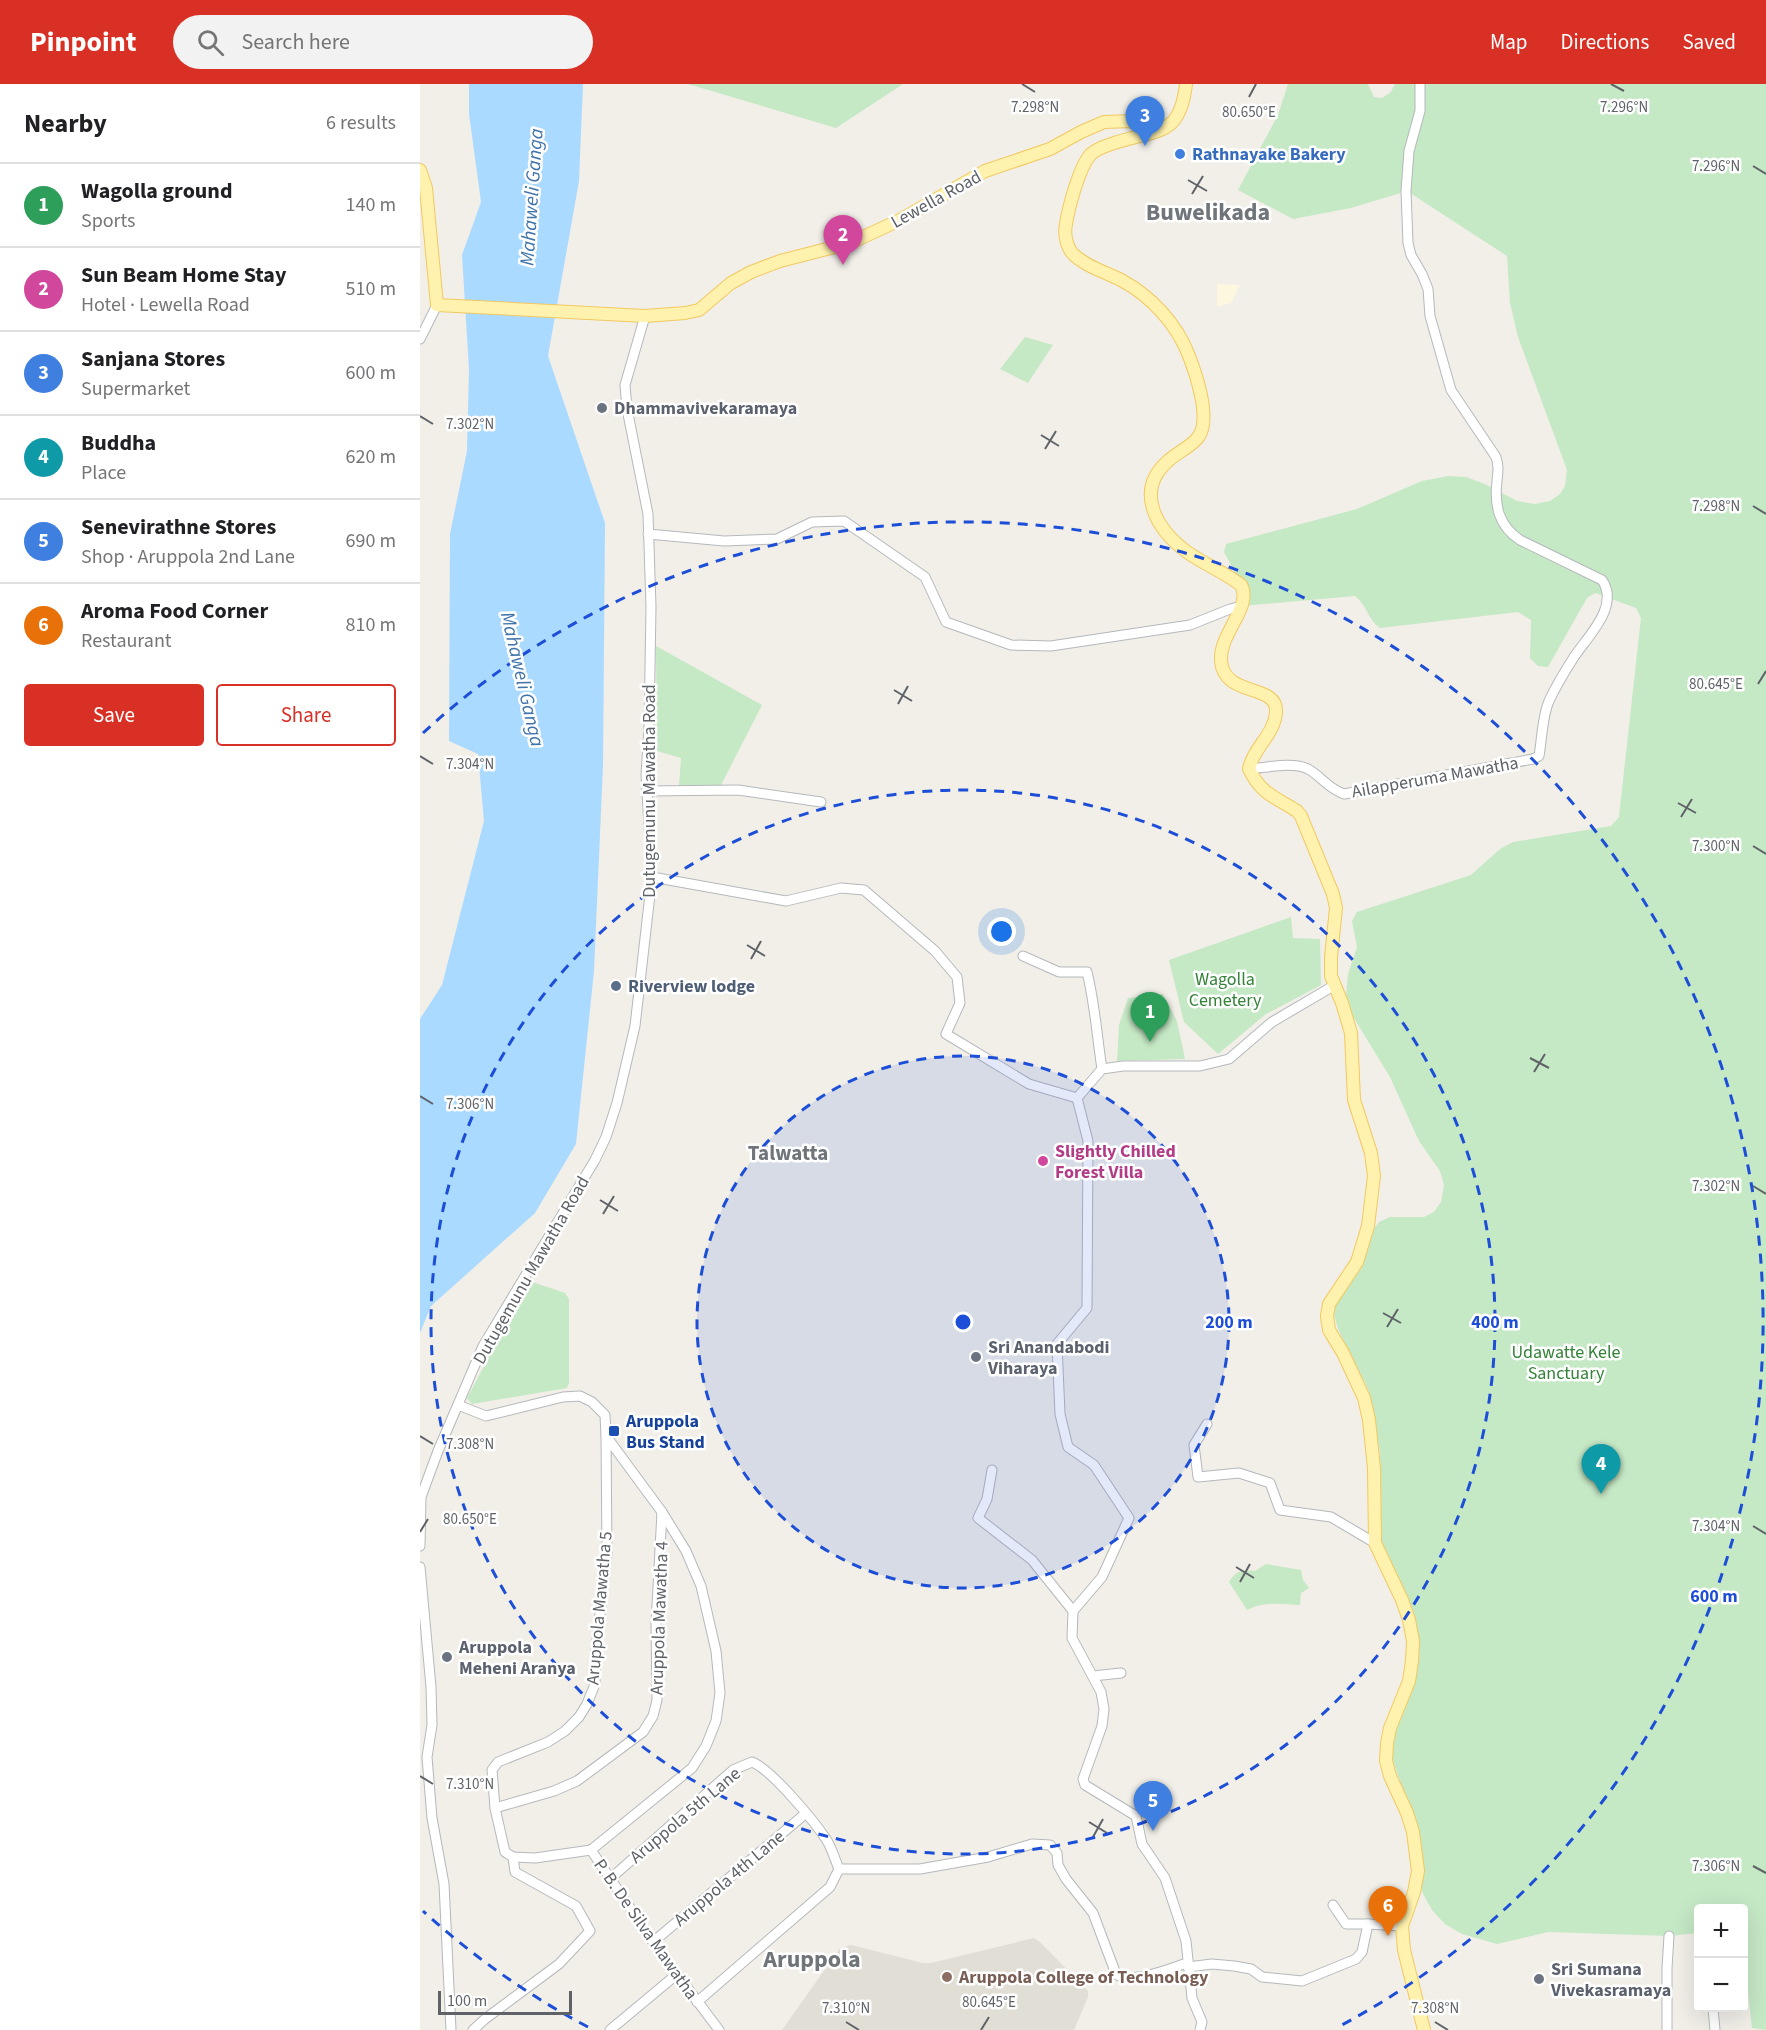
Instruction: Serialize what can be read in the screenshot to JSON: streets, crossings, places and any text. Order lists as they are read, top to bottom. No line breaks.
{"streets":{"main road":["Lewella Road"],"street":["Ailapperuma Mawatha","Dutugemunu Mawatha Road","Aruppola Mawatha 5","Aruppola Mawatha 4","Aruppola 5th Lane","Aruppola 4th Lane","P. B. De Silva Mawatha"]},"crossings":[["Lewella Road","Dutugemunu Mawatha Road"],["Dutugemunu Mawatha Road","P. B. De Silva Mawatha"],["Aruppola Mawatha 5","Aruppola Mawatha 4"],["Aruppola Mawatha 5","P. B. De Silva Mawatha"],["Aruppola Mawatha 4","P. B. De Silva Mawatha"],["Aruppola 5th Lane","Aruppola 4th Lane"],["Aruppola 5th Lane","P. B. De Silva Mawatha"],["Aruppola 4th Lane","P. B. De Silva Mawatha"]],"districts":["Buwelikada","Talwatta","Aruppola"],"water":["Mahaweli Ganga"],"parks":["Wagolla Cemetery","Udawatte Kele Sanctuary"],"places":{"other":["Rathnayake Bakery","Dhammavivekaramaya","Riverview lodge","Slightly Chilled Forest Villa","Sri Anandabodi Viharaya","Aruppola Meheni Aranya","Aruppola College of Technology","Sri Sumana Vivekasramaya"],"transit":["Aruppola Bus Stand"]},"scale_bar":"100 m","page":{"header":"Pinpoint","search":"Search here","nav":["Map","Directions","Saved"],"heading":["Nearby","6 results"],"pins":["3","2","1","4","5","6"],"list":[{"mark":"1","name":"Wagolla ground","note":"Sports","value":"140 m"},{"mark":"2","name":"Sun Beam Home Stay","note":"Hotel · Lewella Road","value":"510 m"},{"mark":"3","name":"Sanjana Stores","note":"Supermarket","value":"600 m"},{"mark":"4","name":"Buddha","note":"Place","value":"620 m"},{"mark":"5","name":"Senevirathne Stores","note":"Shop · Aruppola 2nd Lane","value":"690 m"},{"mark":"6","name":"Aroma Food Corner","note":"Restaurant","value":"810 m"}],"buttons":["Save","Share"],"map_buttons":["+","−"],"scale":"100 m"},"coordinates":["7.296°N","7.298°N","80.650°E","7.302°N","80.645°E","7.304°N","7.300°N","7.306°N","7.308°N","7.310°N"],"rings":["200 m","400 m","600 m"]}
